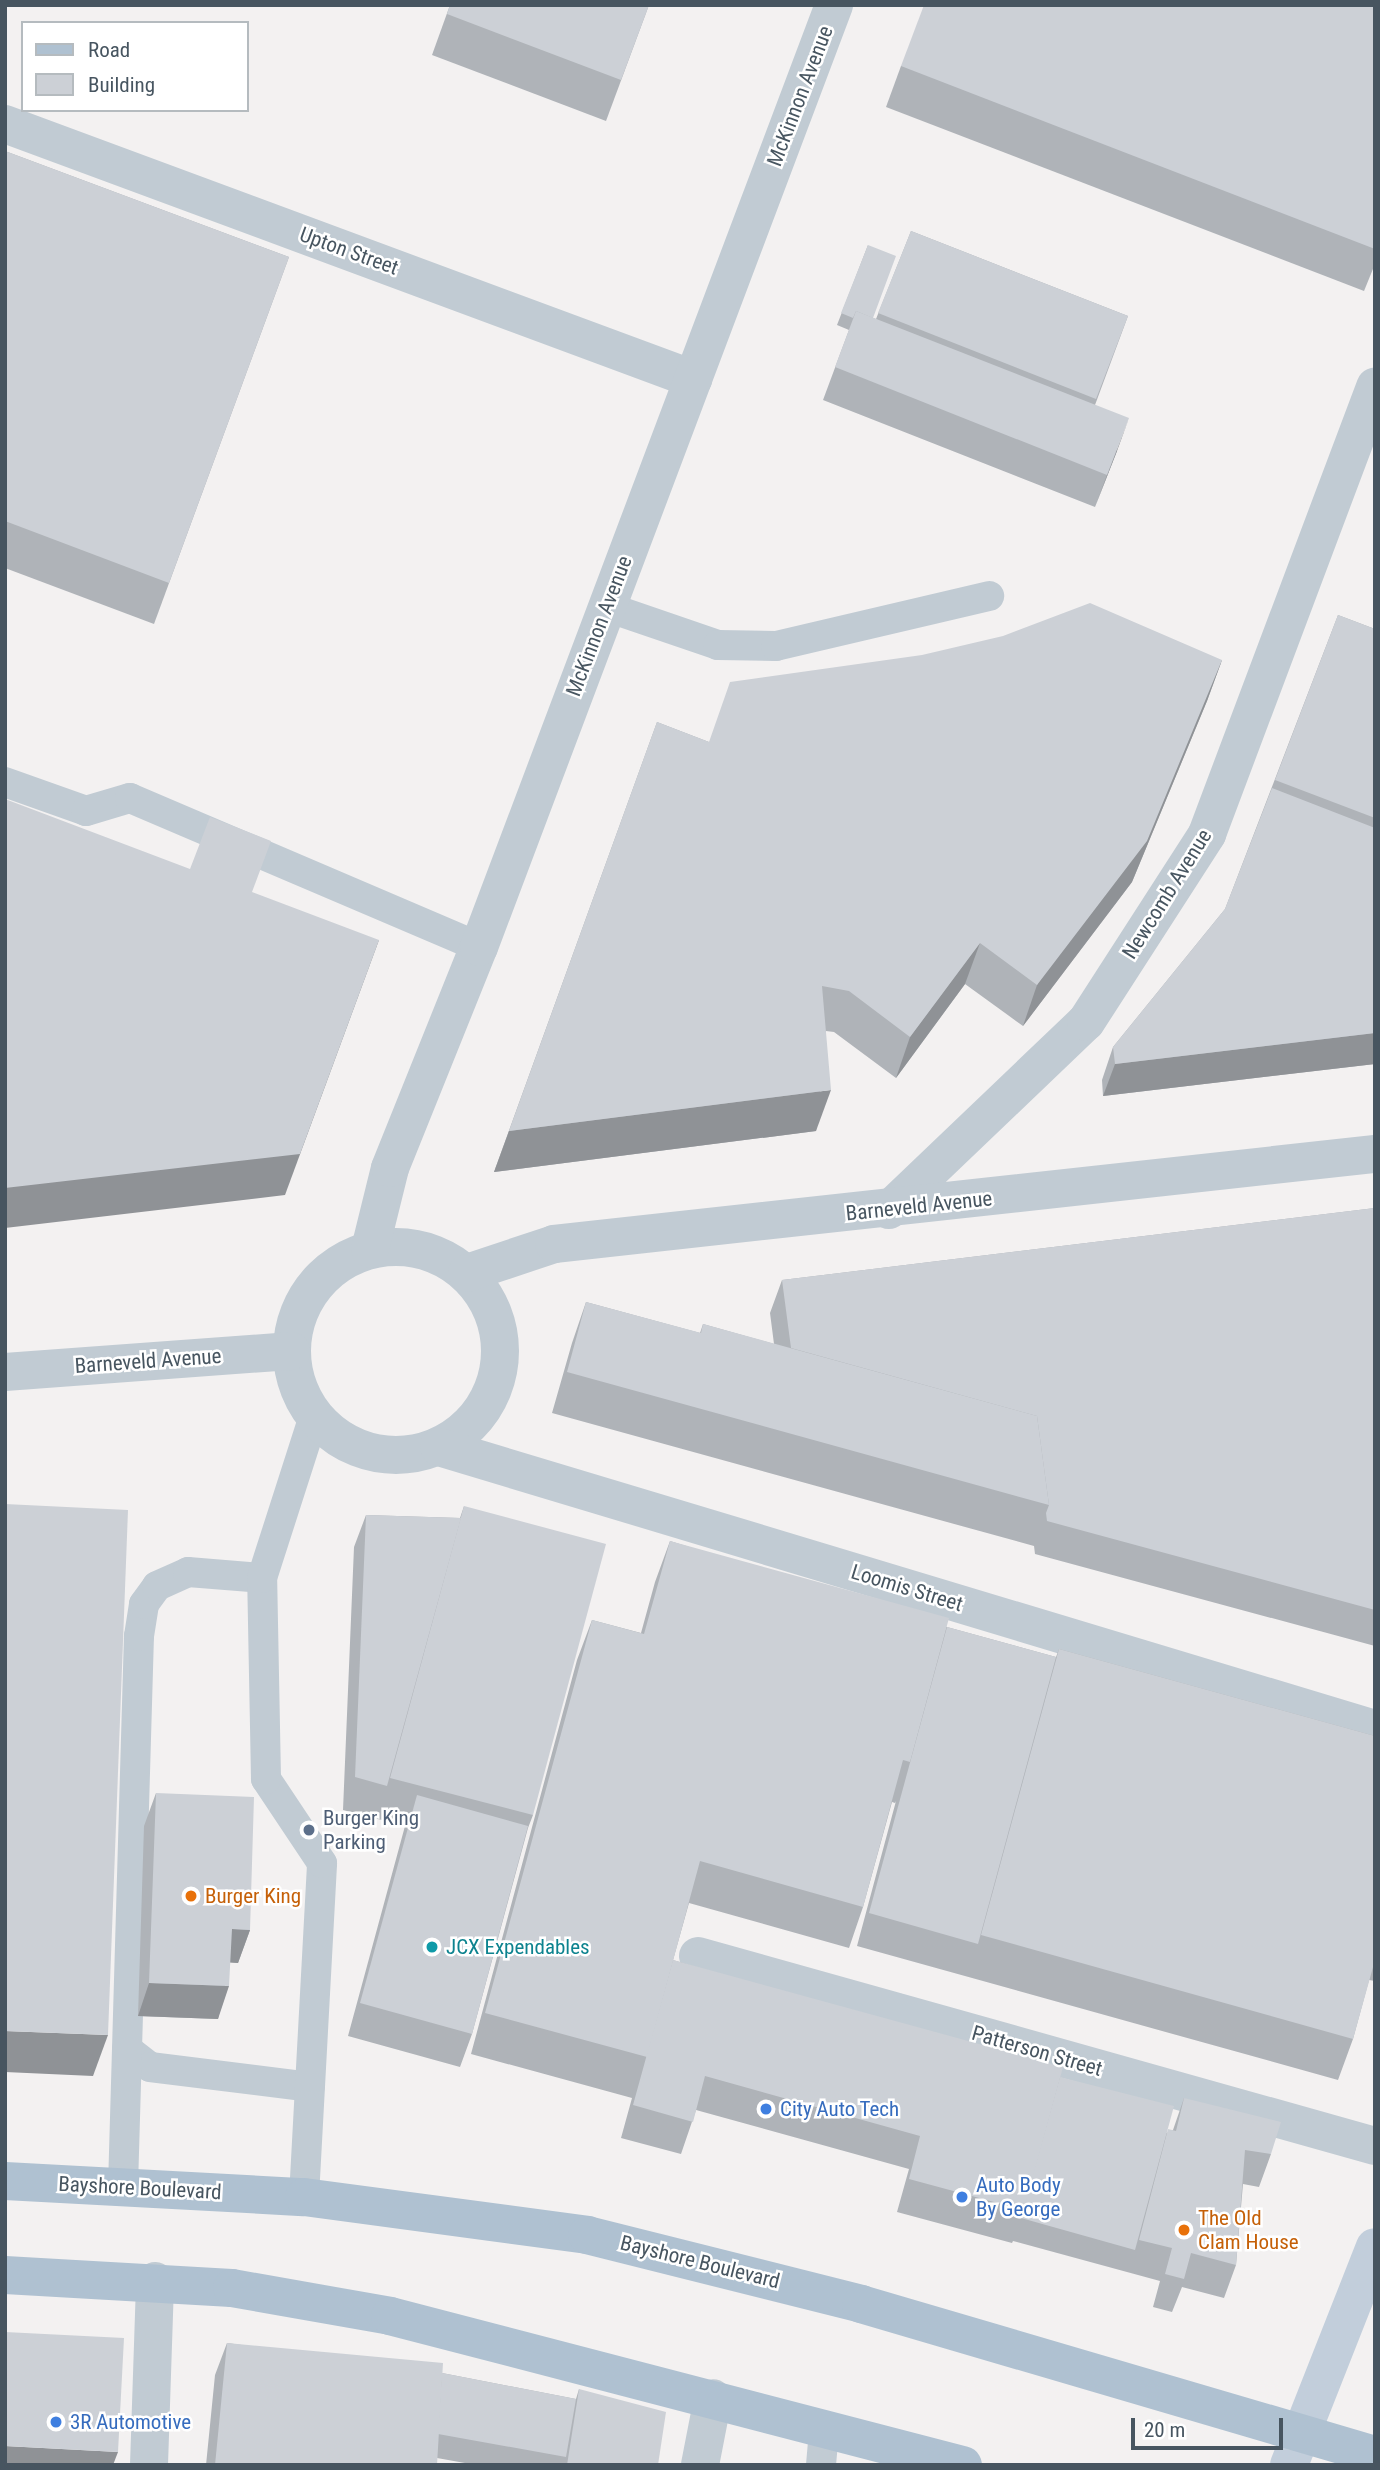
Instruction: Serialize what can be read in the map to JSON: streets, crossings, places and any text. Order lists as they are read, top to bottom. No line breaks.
{"streets":{"main road":["Bayshore Boulevard"],"street":["McKinnon Avenue","Upton Street","Newcomb Avenue","Barneveld Avenue","Loomis Street","Patterson Street"]},"crossings":[["McKinnon Avenue","Upton Street"],["McKinnon Avenue","Barneveld Avenue"],["McKinnon Avenue","Loomis Street"],["Newcomb Avenue","Barneveld Avenue"],["Barneveld Avenue","Loomis Street"]],"places":["Burger King Parking","Burger King","JCX Expendables","City Auto Tech","Auto Body By George","The Old Clam House","3R Automotive"],"legend":["Road","Building"],"scale_bar":"20 m"}
